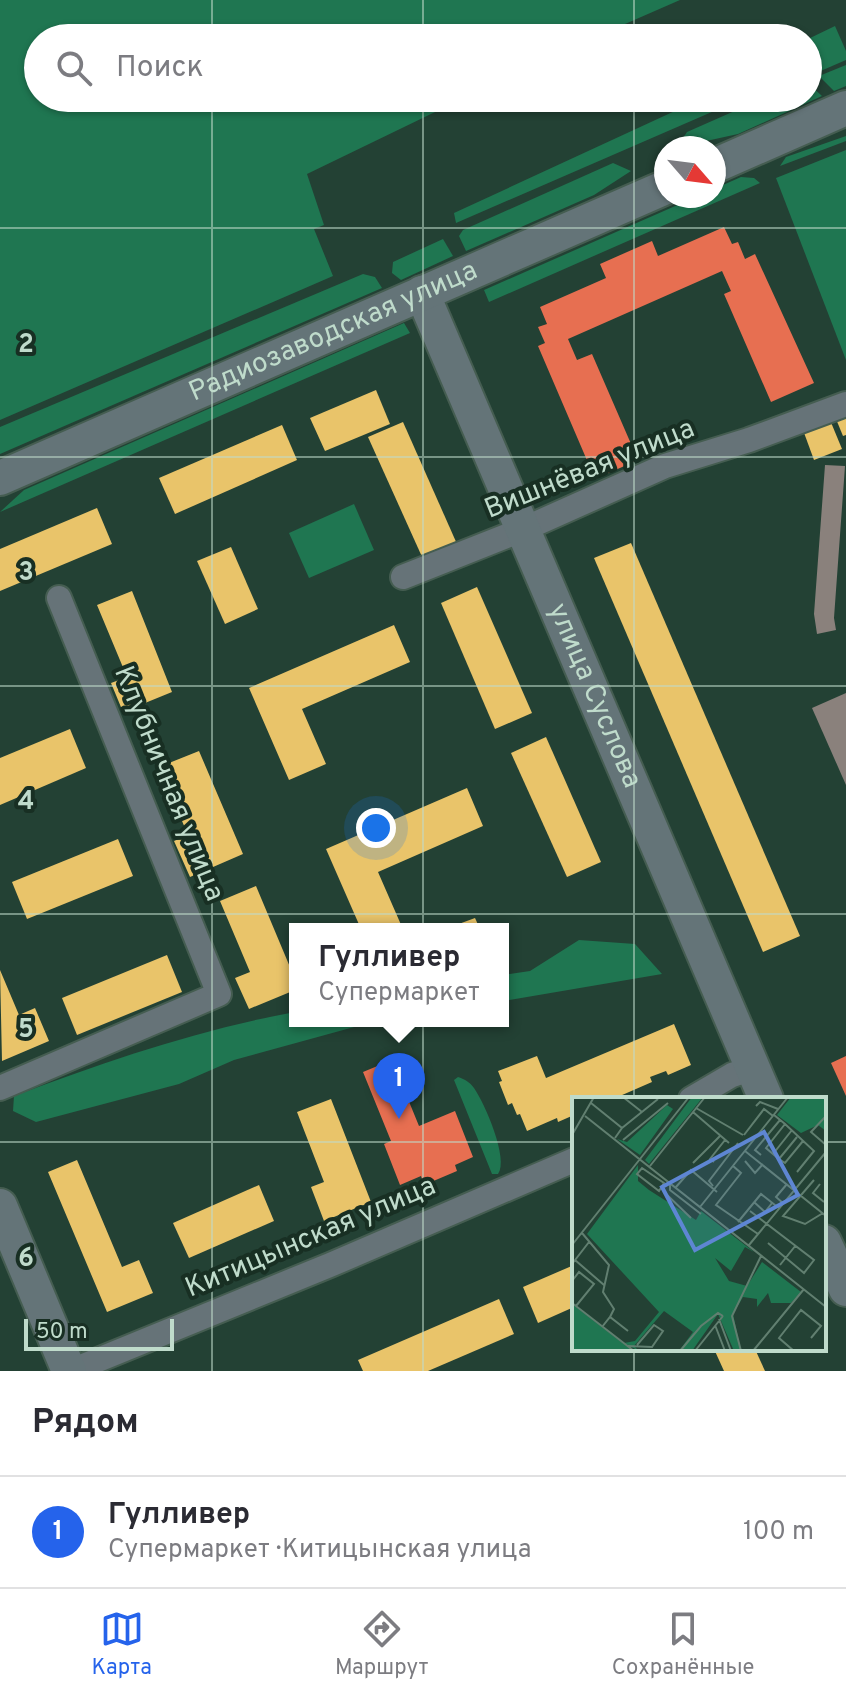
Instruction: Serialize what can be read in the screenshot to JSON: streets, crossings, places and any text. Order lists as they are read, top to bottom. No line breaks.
{"streets":{"street":["Радиозаводская улица","Вишнёвая улица","улица Суслова","Клубничная улица","Китицынская улица"]},"crossings":[["Радиозаводская улица","улица Суслова"],["Вишнёвая улица","улица Суслова"]],"scale_bar":"50 m","north":"bottom right","page":{"search":"Поиск","popup":["Гулливер","Супермаркет"],"pins":"1","scale":"50 m","heading":"Рядом","list":[{"mark":"1","name":"Гулливер","note":"Супермаркет · Китицынская улица","value":"100 m"}],"nav":["Карта","Маршрут","Сохранённые"]},"grid":{"rows":["2","3","4","5","6"]}}
